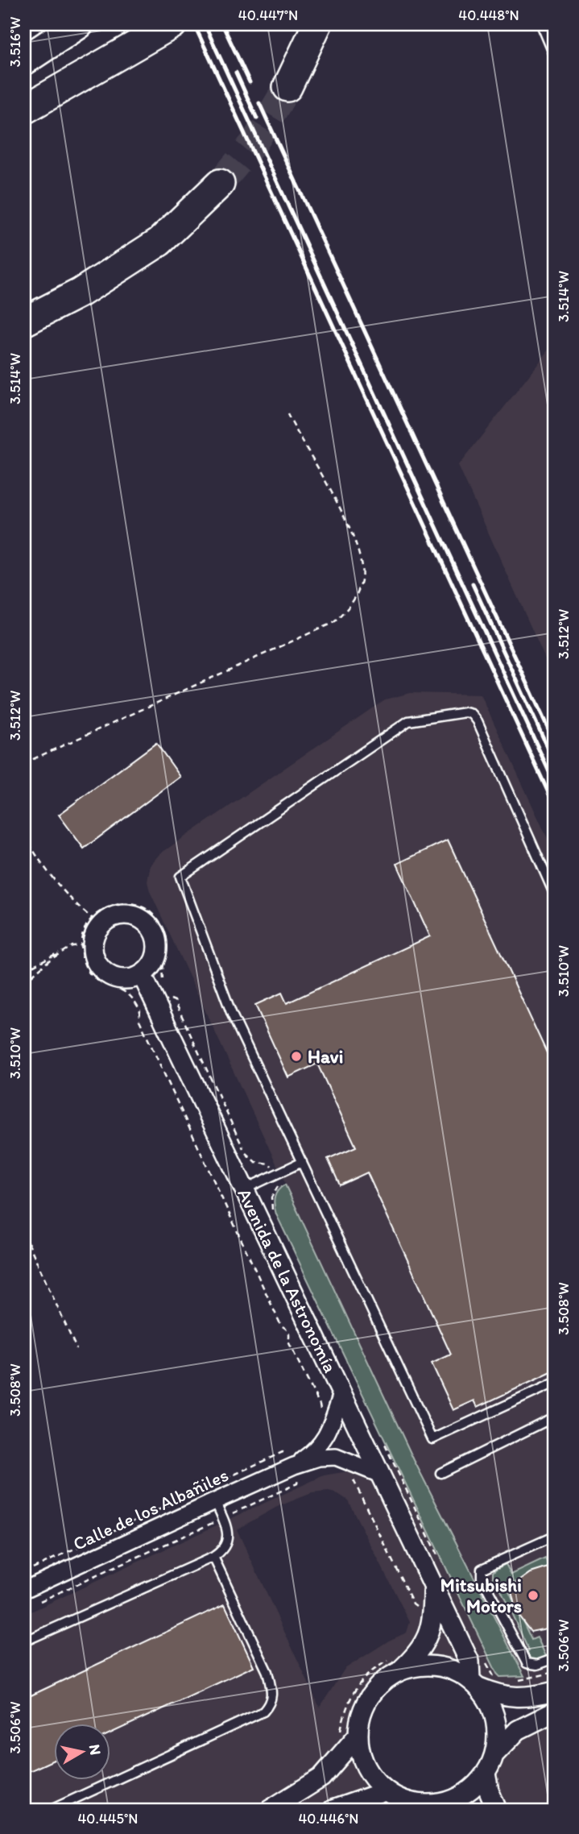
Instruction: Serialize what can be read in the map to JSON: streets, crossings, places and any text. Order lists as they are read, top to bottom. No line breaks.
{"streets":{"street":["Avenida de la Astronomía","Calle de los Albañiles"]},"crossings":[["Avenida de la Astronomía","Calle de los Albañiles"]],"places":["Havi","Mitsubishi Motors"],"north":"right","coordinates":["40.447°N","40.448°N","3.516°W","3.514°W","3.512°W","3.510°W","3.508°W","3.506°W","40.445°N","40.446°N"]}
